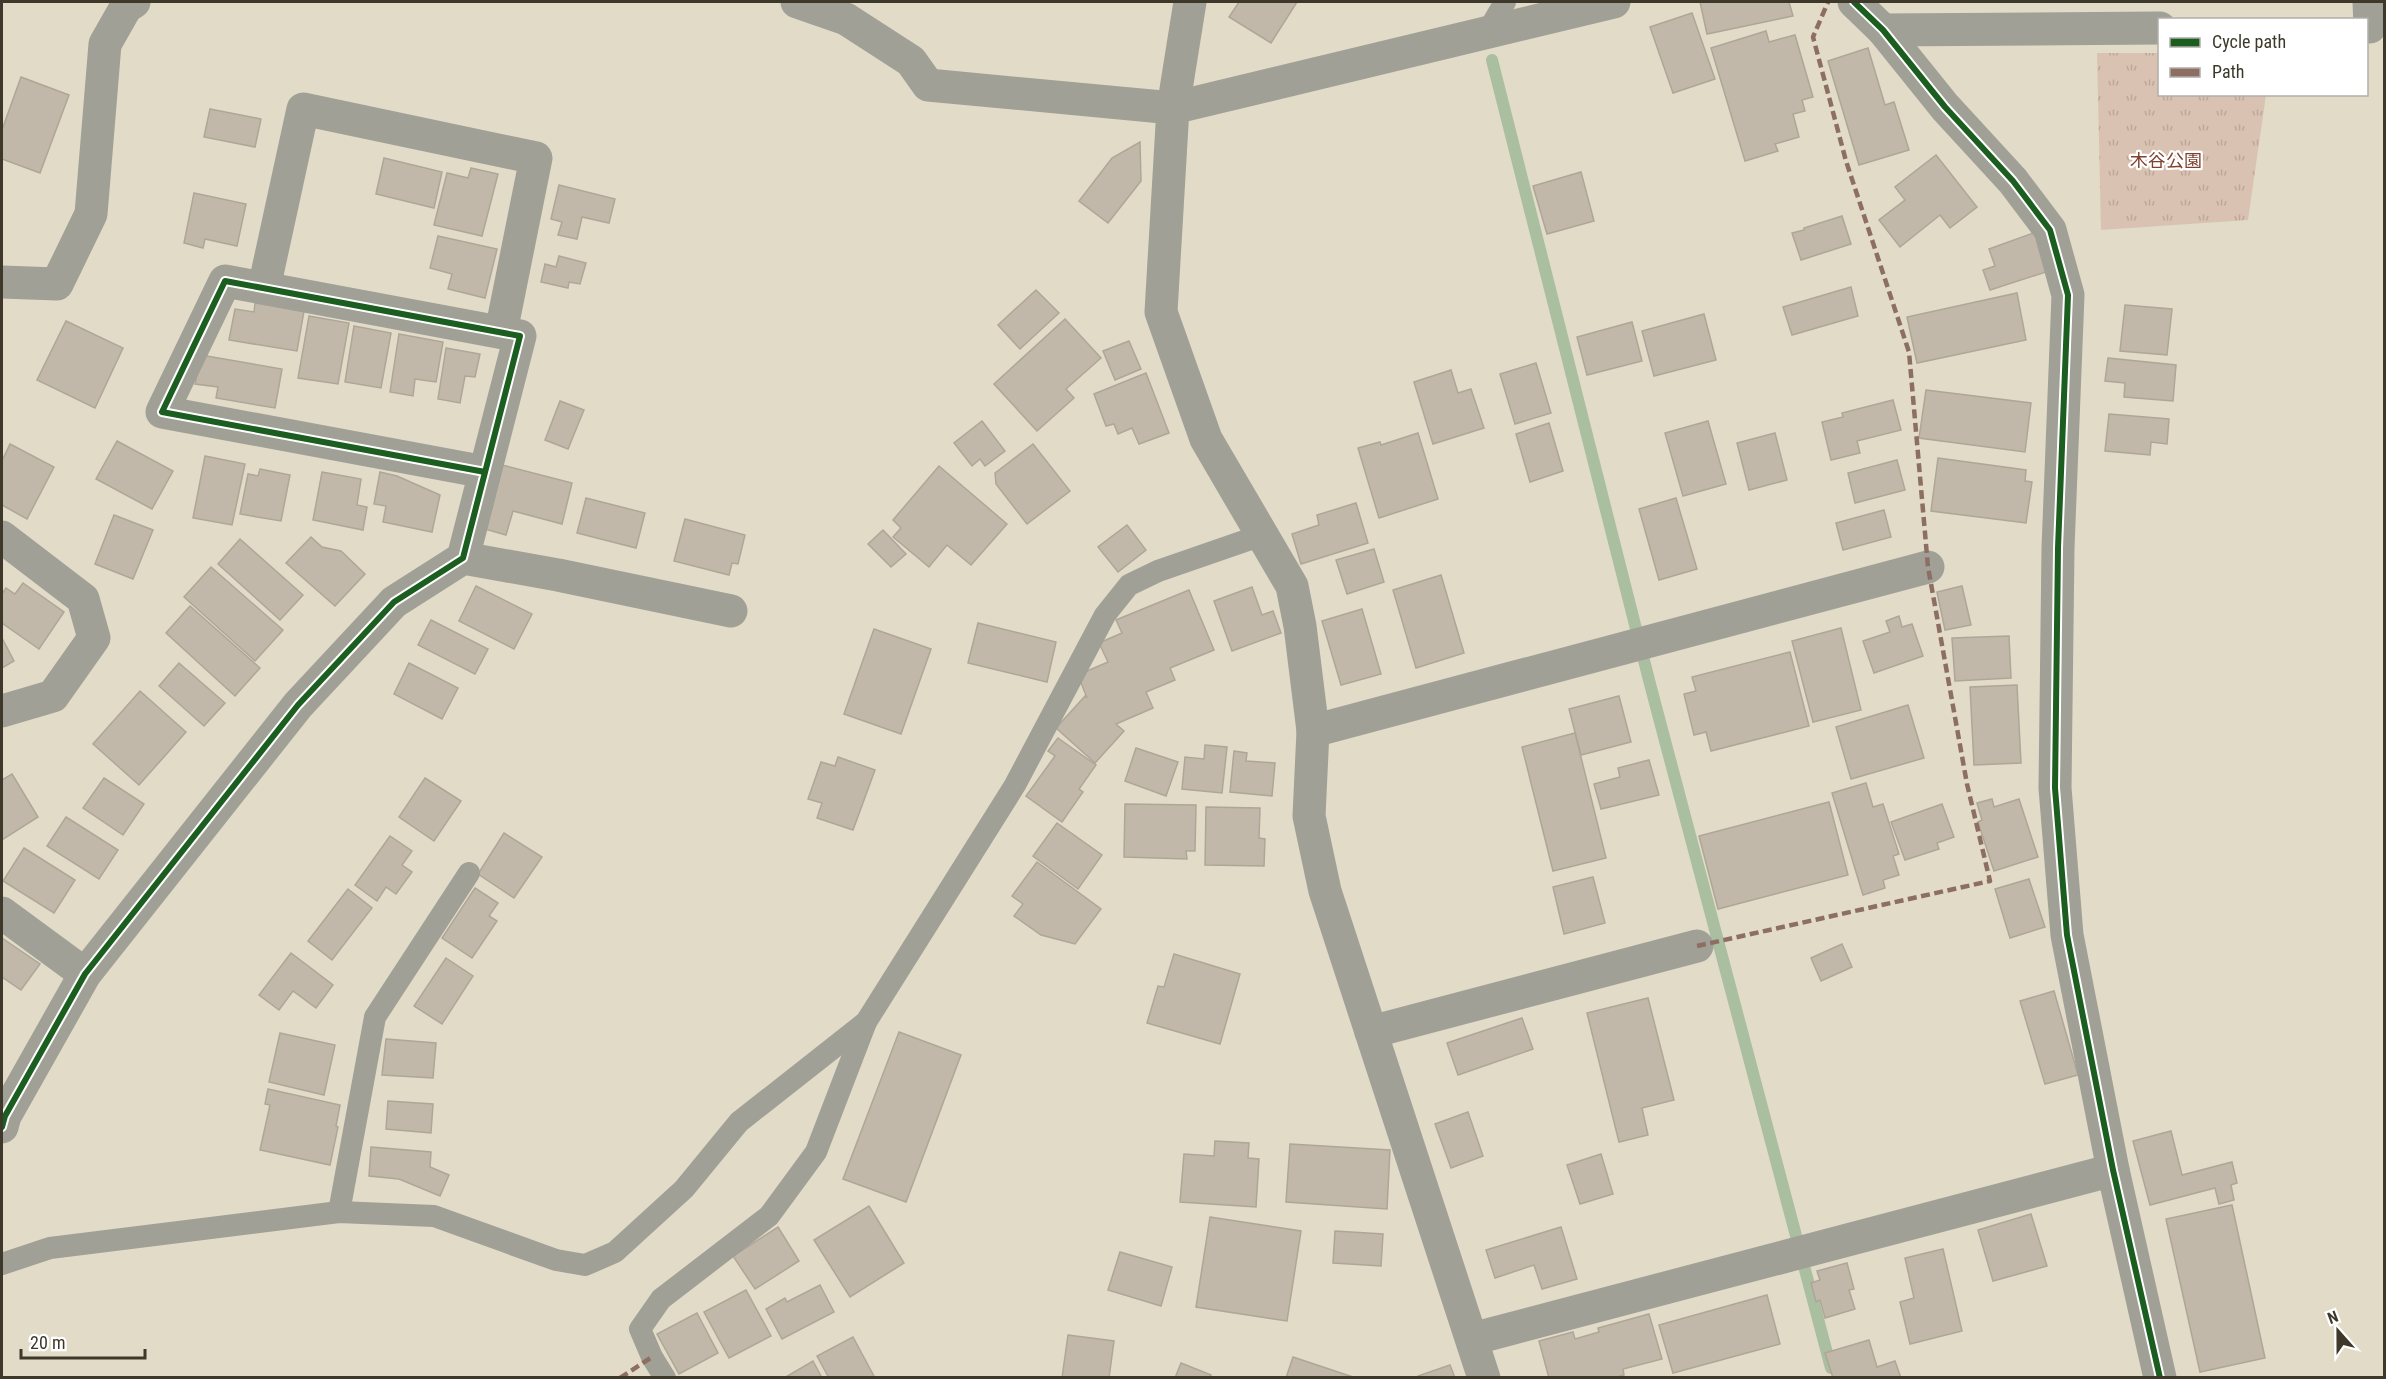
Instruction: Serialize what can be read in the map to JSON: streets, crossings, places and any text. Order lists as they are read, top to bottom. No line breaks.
{"parks":["木谷公園"],"legend":["Cycle path","Path"],"scale_bar":"20 m","north":"top"}
